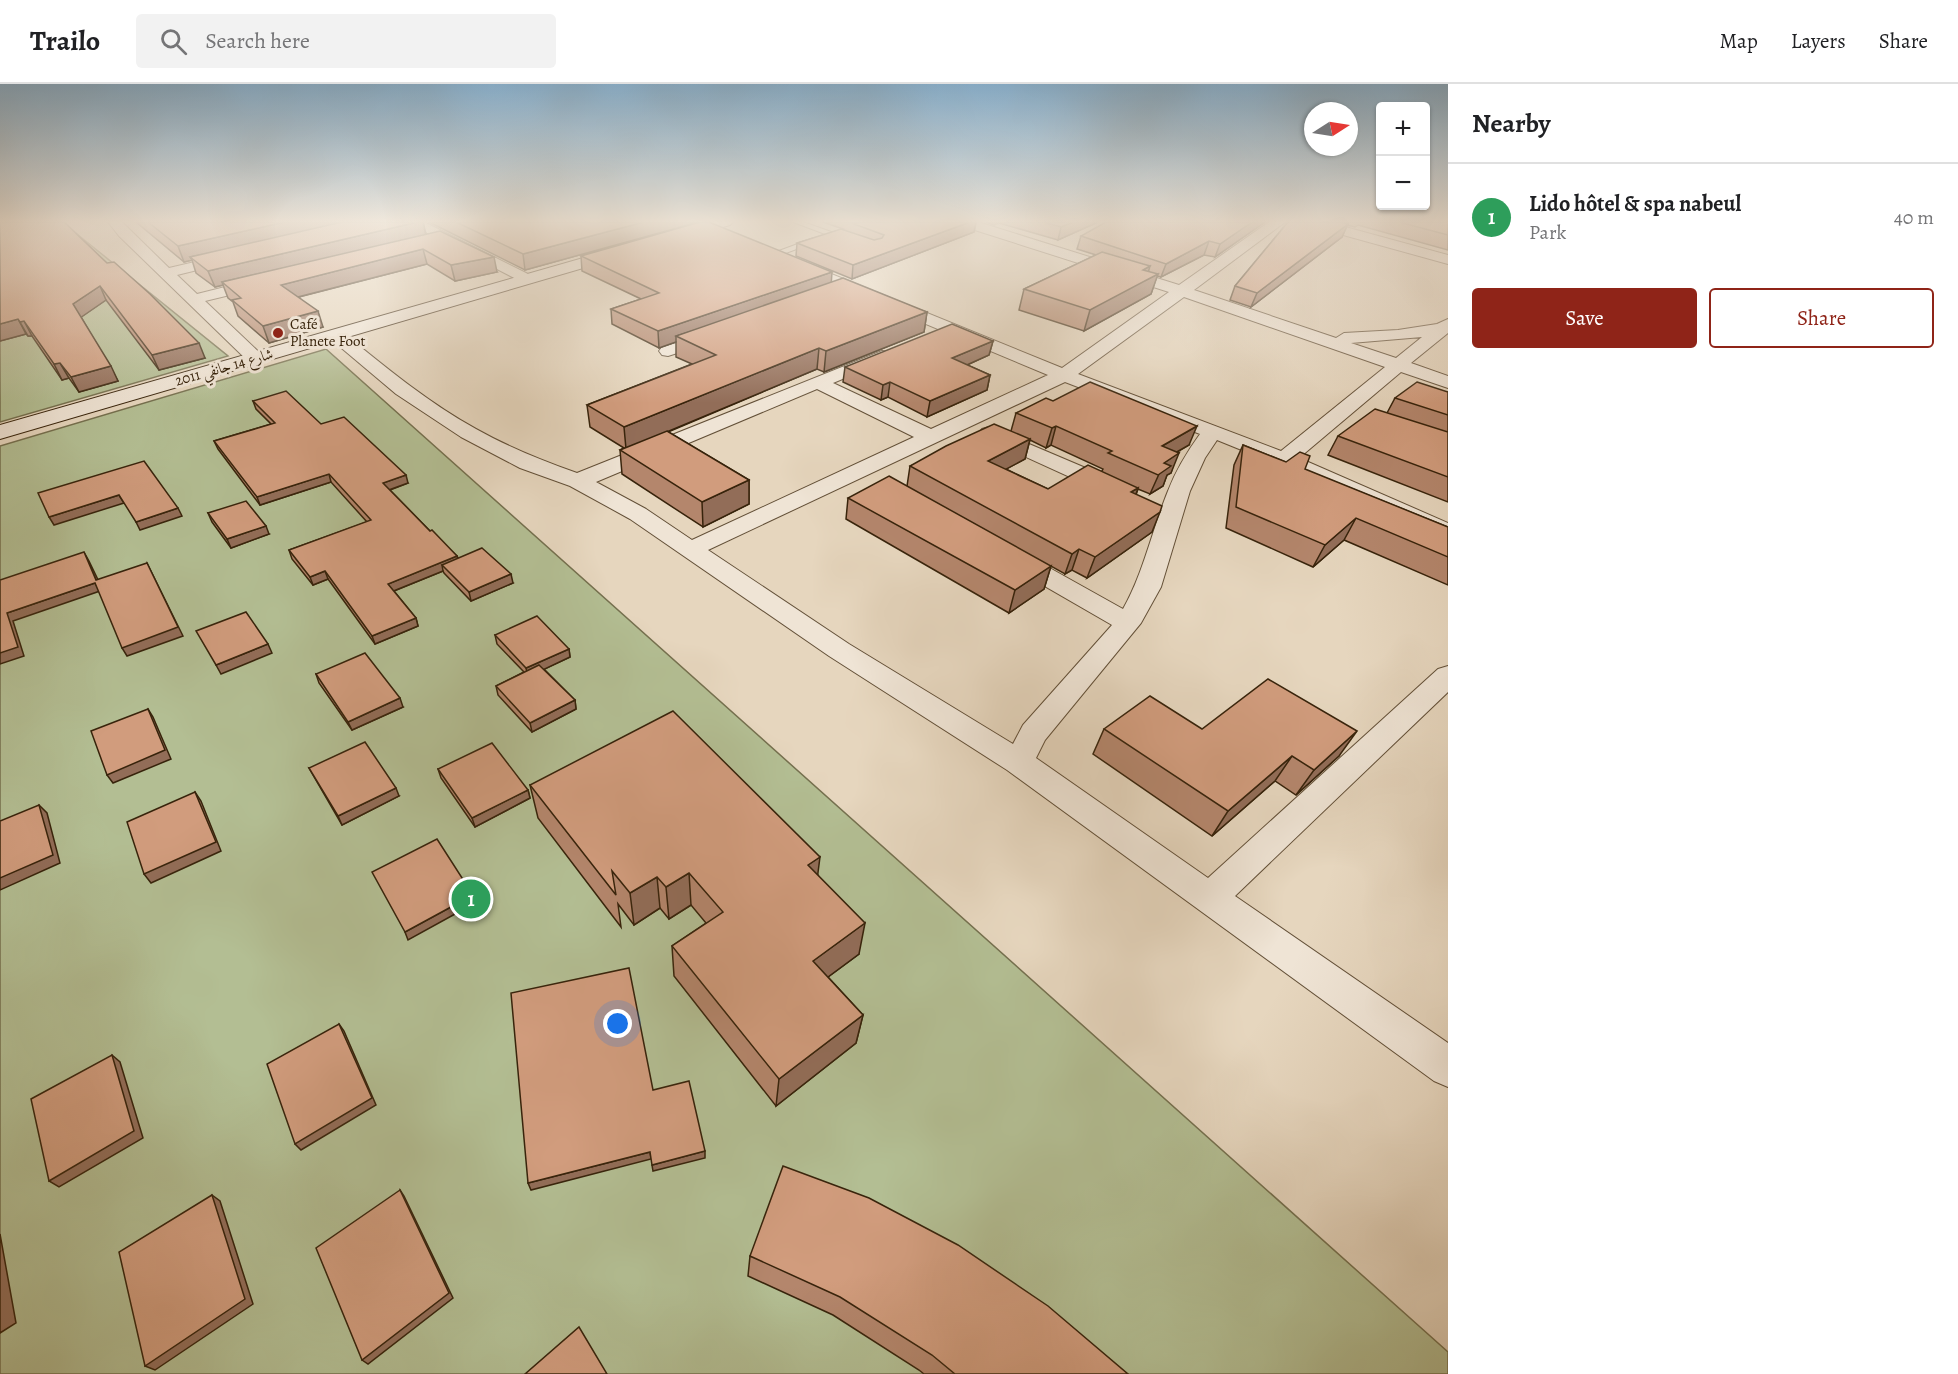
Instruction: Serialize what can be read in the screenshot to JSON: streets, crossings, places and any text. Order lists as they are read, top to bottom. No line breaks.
{"streets":{"street":["شارع 14 جانفي 2011"]},"places":["Café Planete Foot"],"north":"right","page":{"header":"Trailo","search":"Search here","nav":["Map","Layers","Share"],"heading":"Nearby","map_buttons":["+","−"],"list":[{"mark":"1","name":"Lido hôtel & spa nabeul","note":"Park","value":"40 m"}],"buttons":["Save","Share"],"pins":"1"}}
